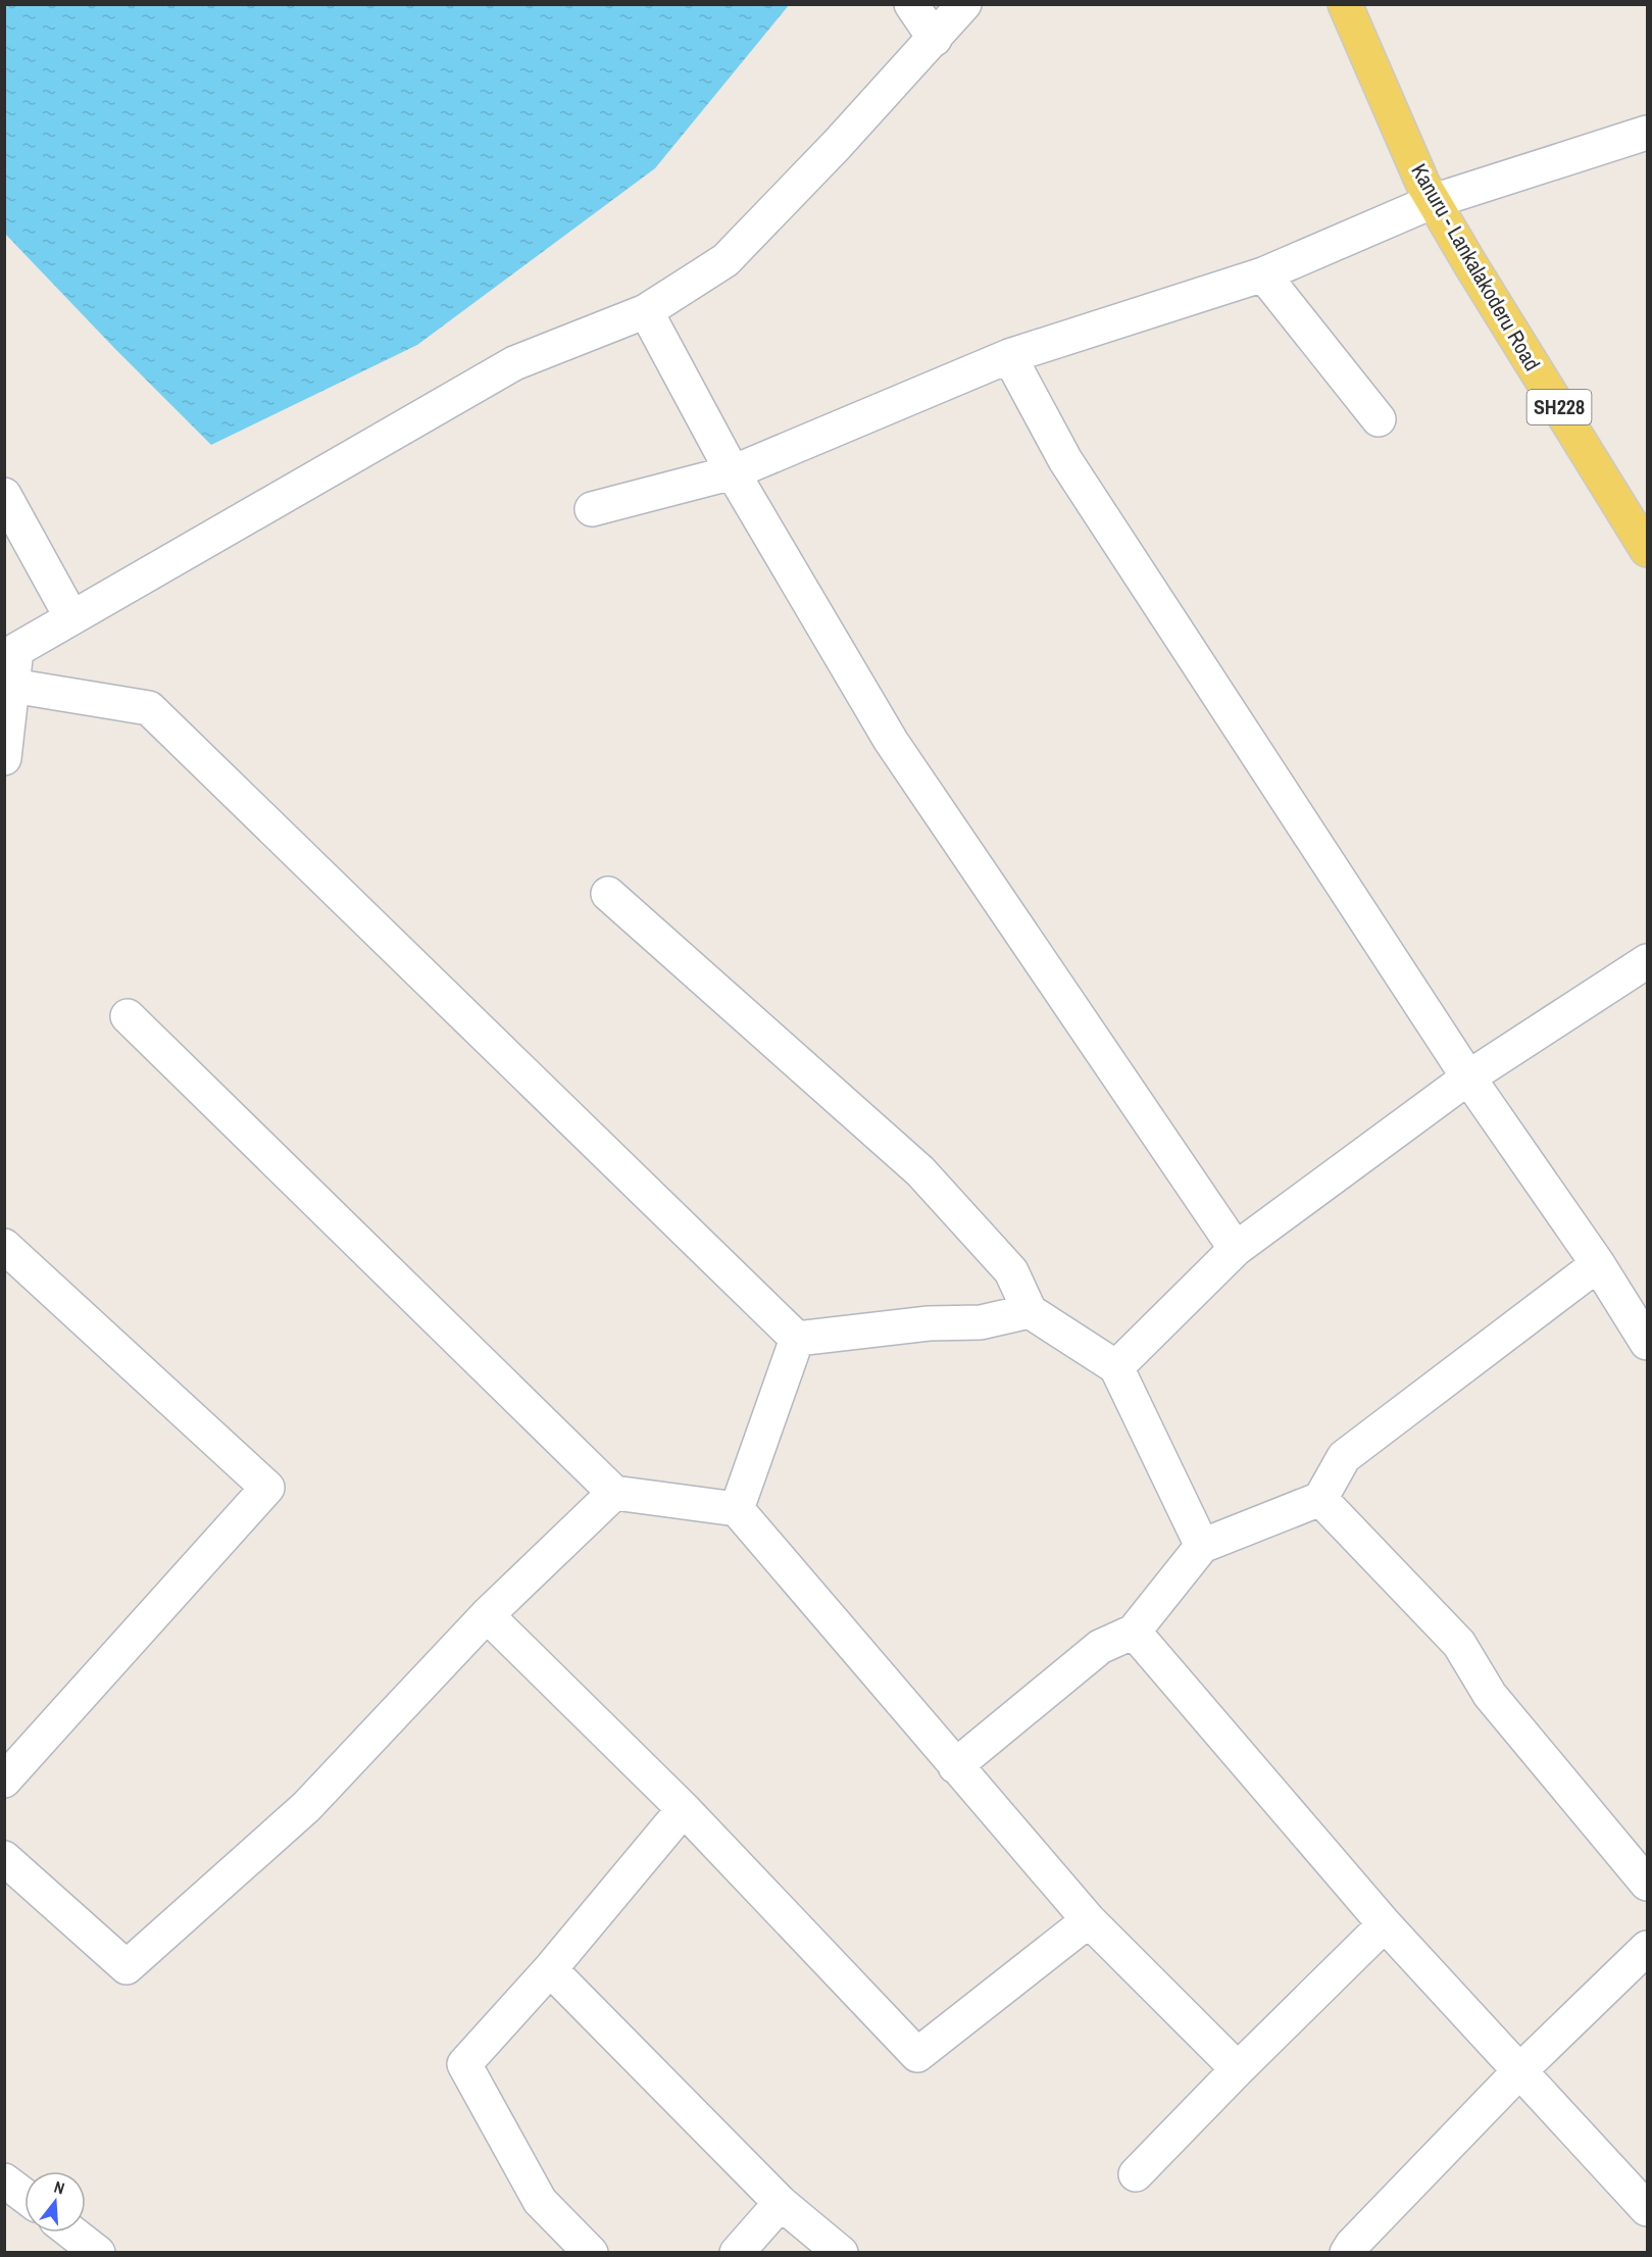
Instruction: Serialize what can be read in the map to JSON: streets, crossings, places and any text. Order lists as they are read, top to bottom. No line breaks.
{"streets":{"main road":["Kanuru - Lankalakoderu Road","SH228"]},"north":"top"}
